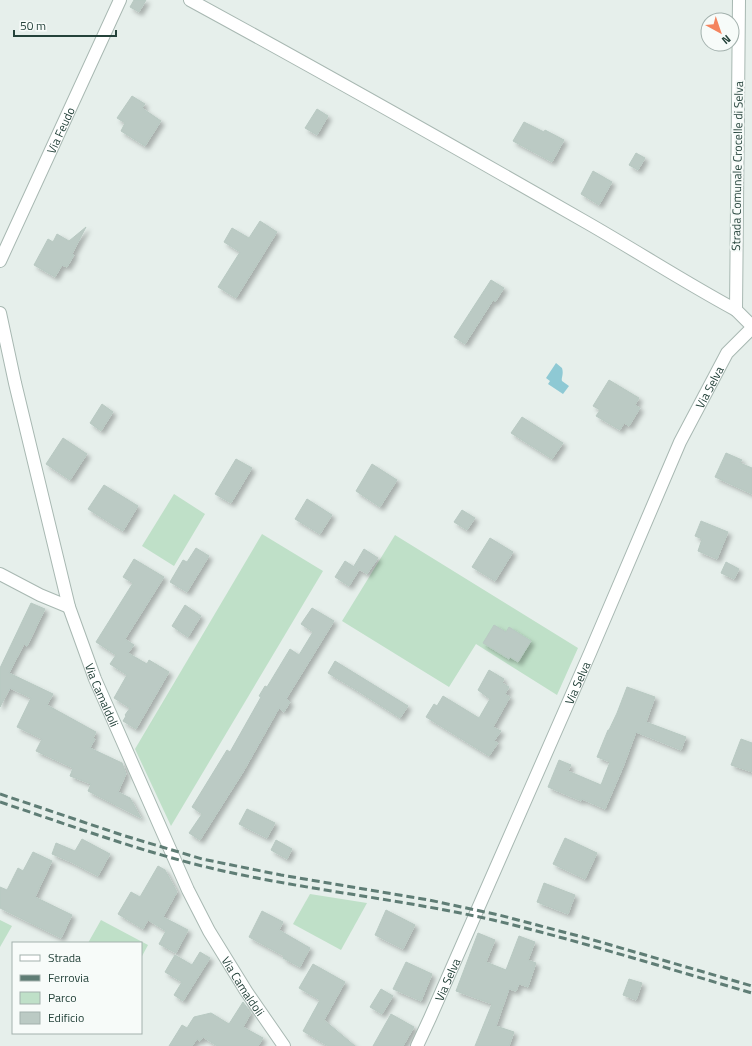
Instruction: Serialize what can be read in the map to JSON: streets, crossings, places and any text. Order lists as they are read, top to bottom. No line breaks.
{"streets":{"street":["Via Feudo","Strada Comunale Crocelle di Selva","Via Selva","Via Camaldoli"]},"legend":["Strada","Ferrovia","Parco","Edificio"],"scale_bar":"50 m","north":"bottom right"}
